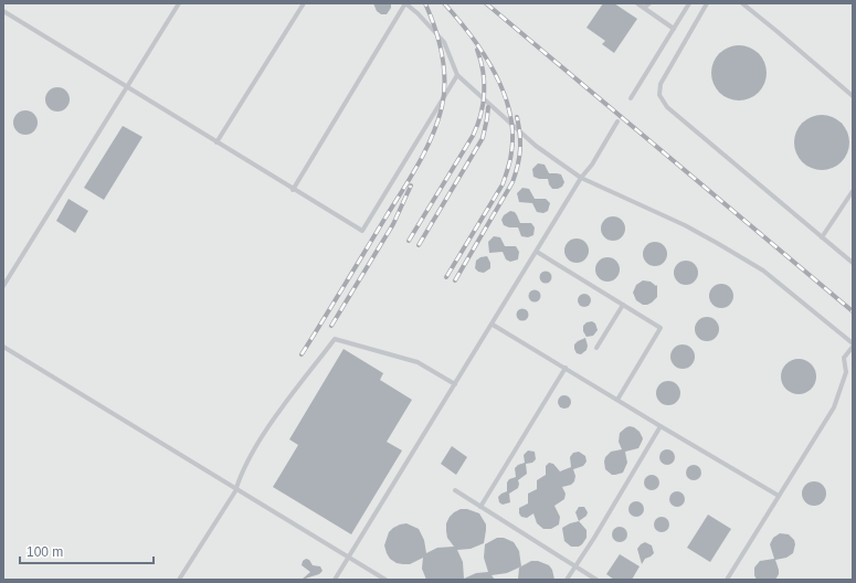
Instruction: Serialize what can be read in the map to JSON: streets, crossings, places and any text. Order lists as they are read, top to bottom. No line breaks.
{"scale_bar":"100 m"}
